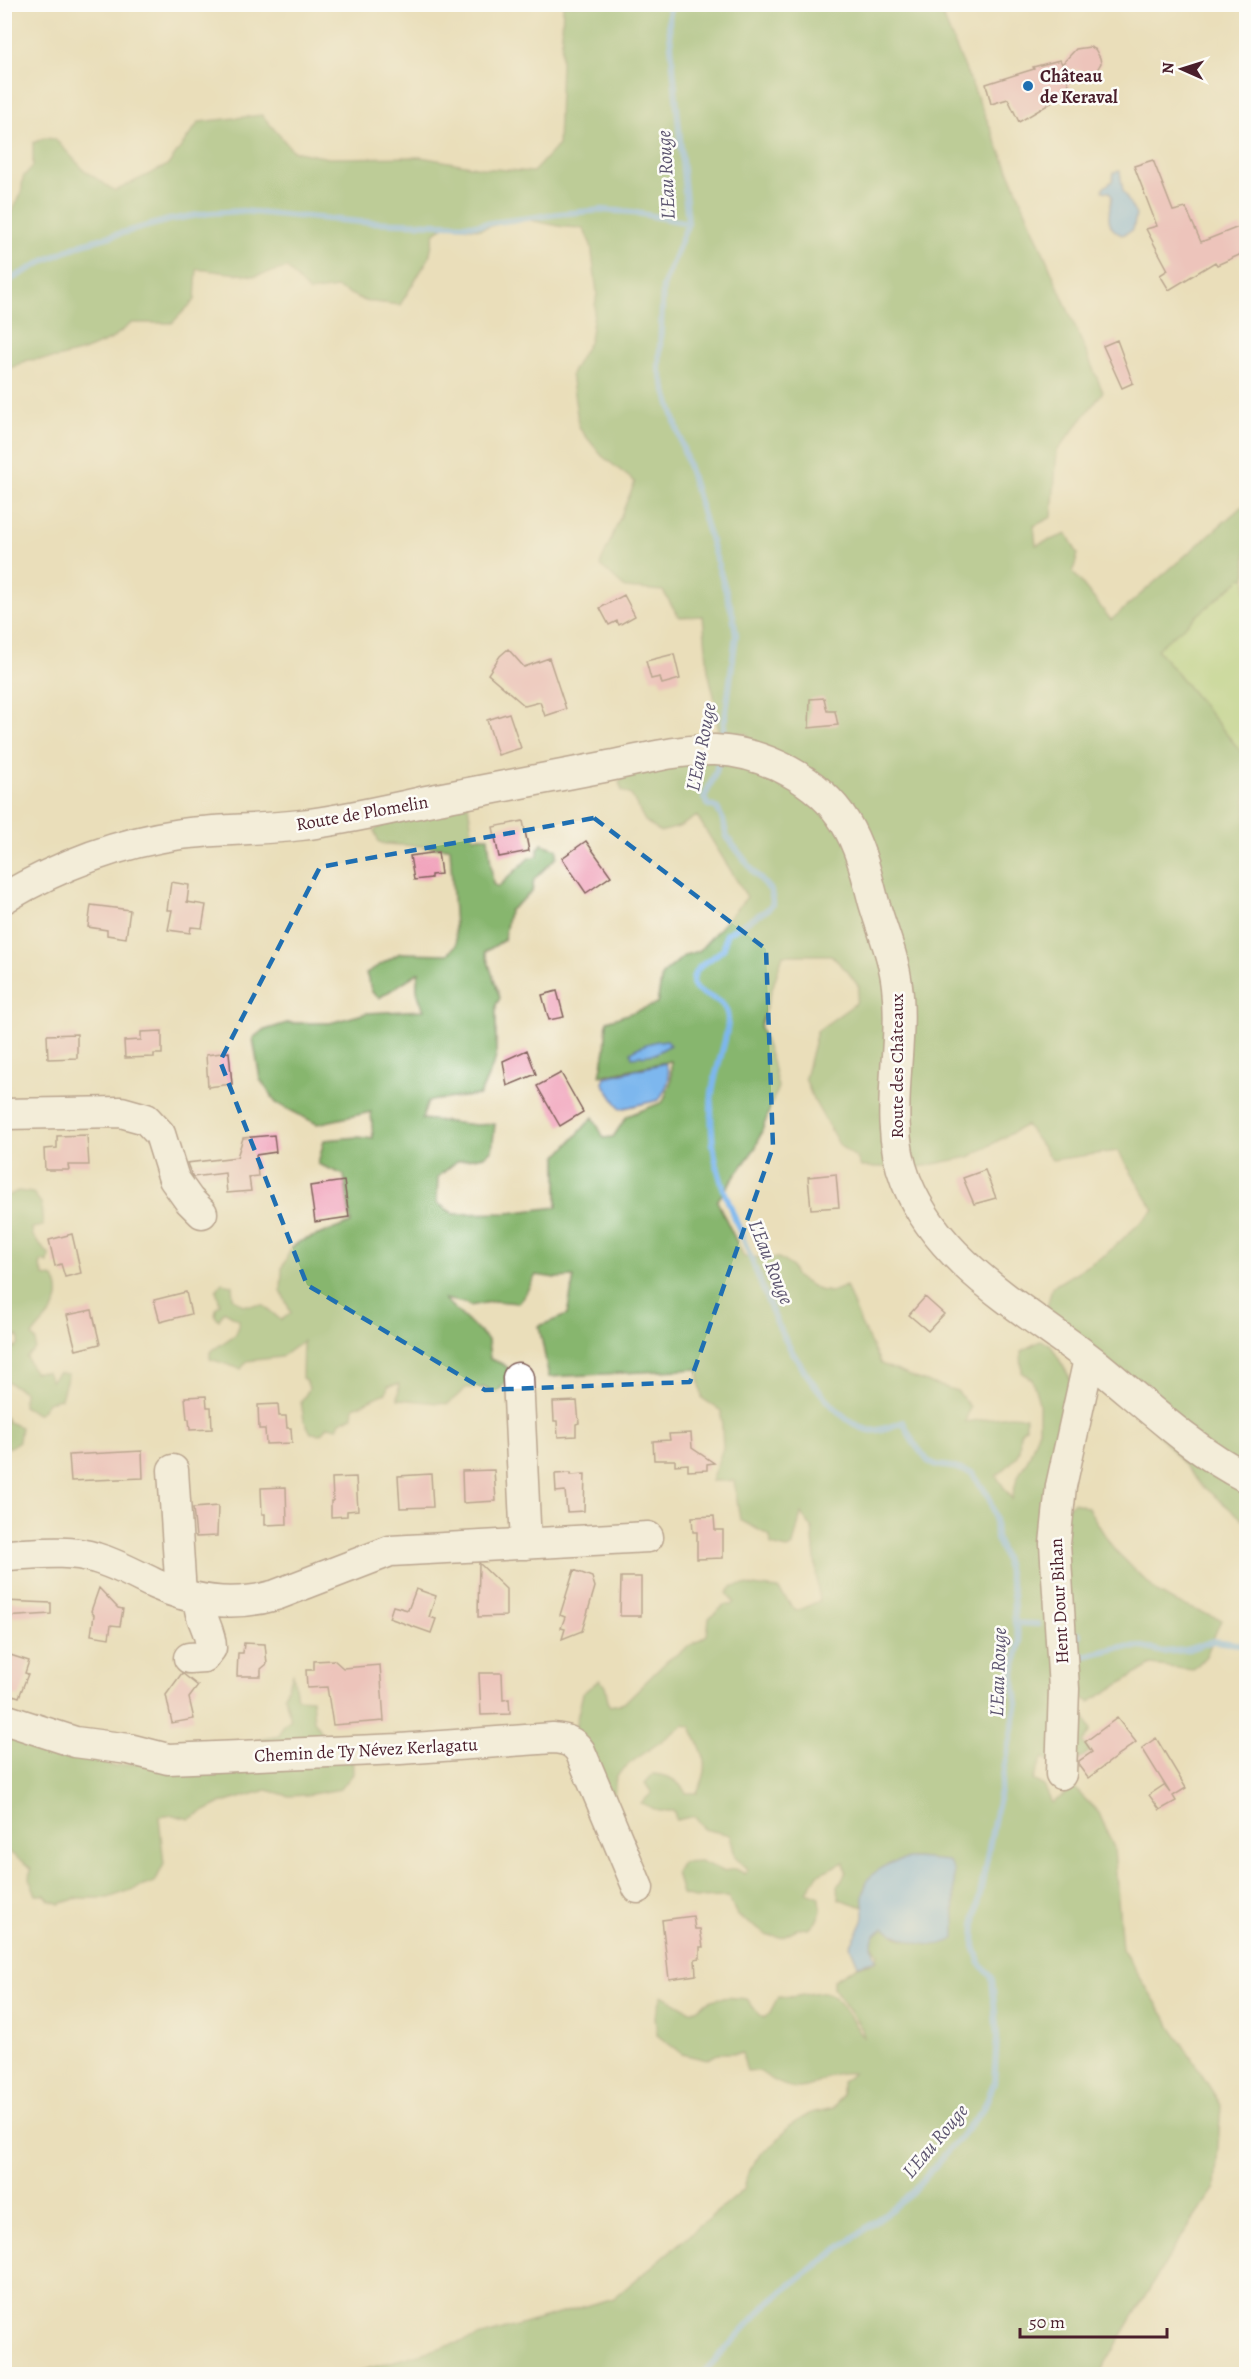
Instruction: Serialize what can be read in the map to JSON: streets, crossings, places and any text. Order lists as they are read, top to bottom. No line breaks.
{"streets":{"street":["Route de Plomelin","Route des Châteaux","Hent Dour Bihan","Chemin de Ty Névez Kerlagatu"]},"crossings":[["Route de Plomelin","Route des Châteaux"],["Route des Châteaux","Hent Dour Bihan"]],"water":["L'Eau Rouge"],"places":["Château de Keraval"],"scale_bar":"50 m","north":"left"}
